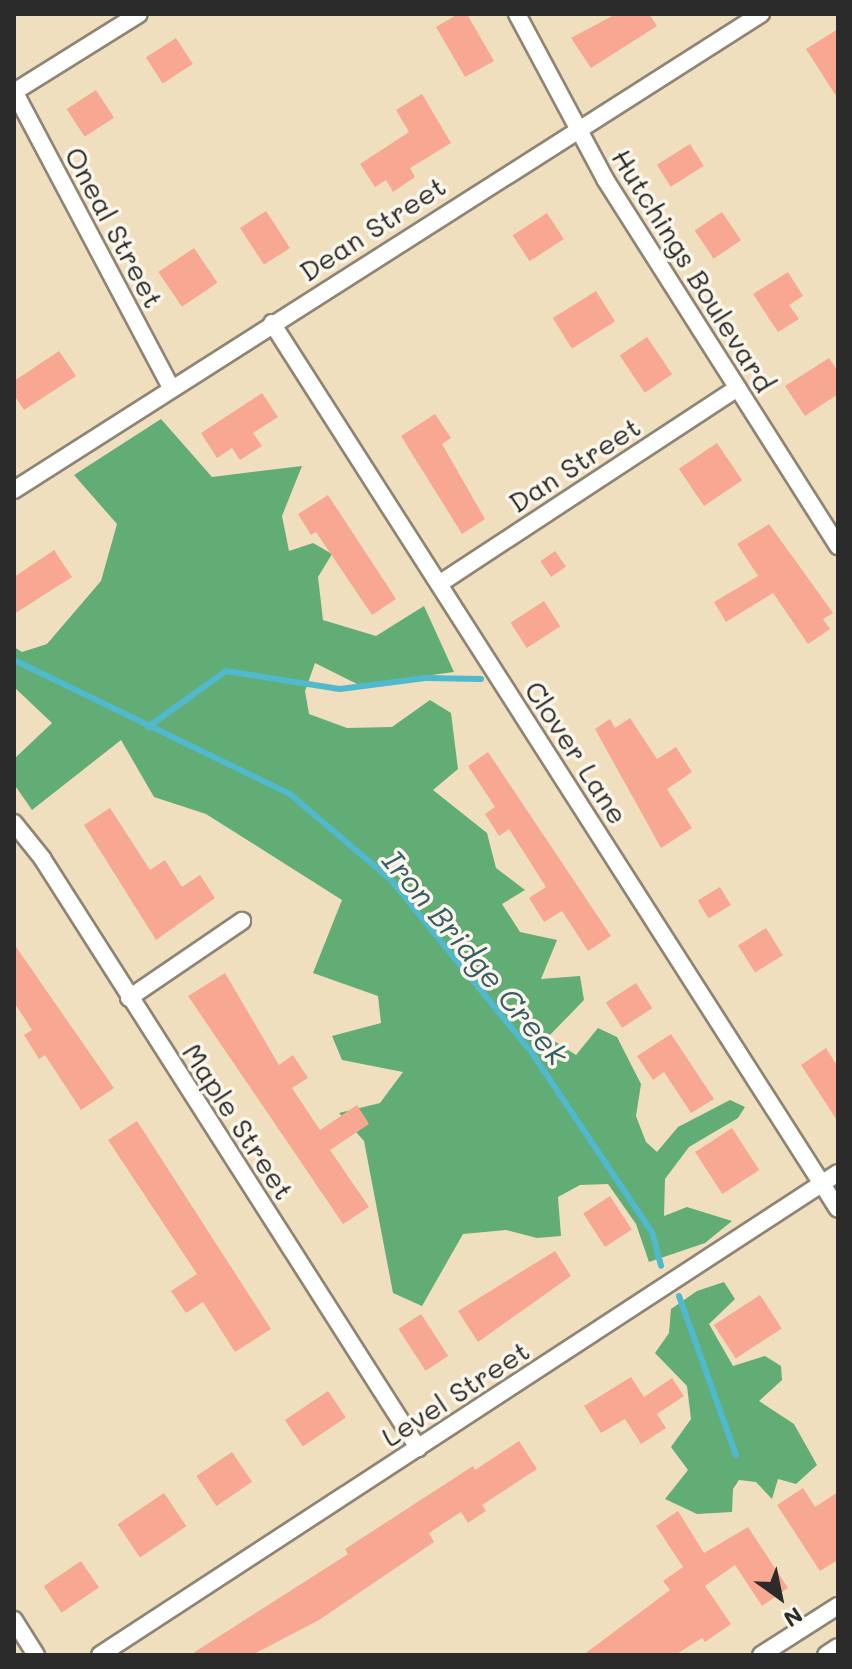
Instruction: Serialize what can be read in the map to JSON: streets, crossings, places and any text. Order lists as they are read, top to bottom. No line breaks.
{"streets":{"street":["Oneal Street","Dean Street","Hutchings Boulevard","Dan Street","Clover Lane","Maple Street","Level Street"]},"crossings":[["Oneal Street","Dean Street"],["Dean Street","Hutchings Boulevard"],["Dean Street","Clover Lane"],["Hutchings Boulevard","Dan Street"],["Dan Street","Clover Lane"],["Clover Lane","Level Street"],["Maple Street","Level Street"]],"water":["Iron Bridge Creek"],"north":"bottom right"}
